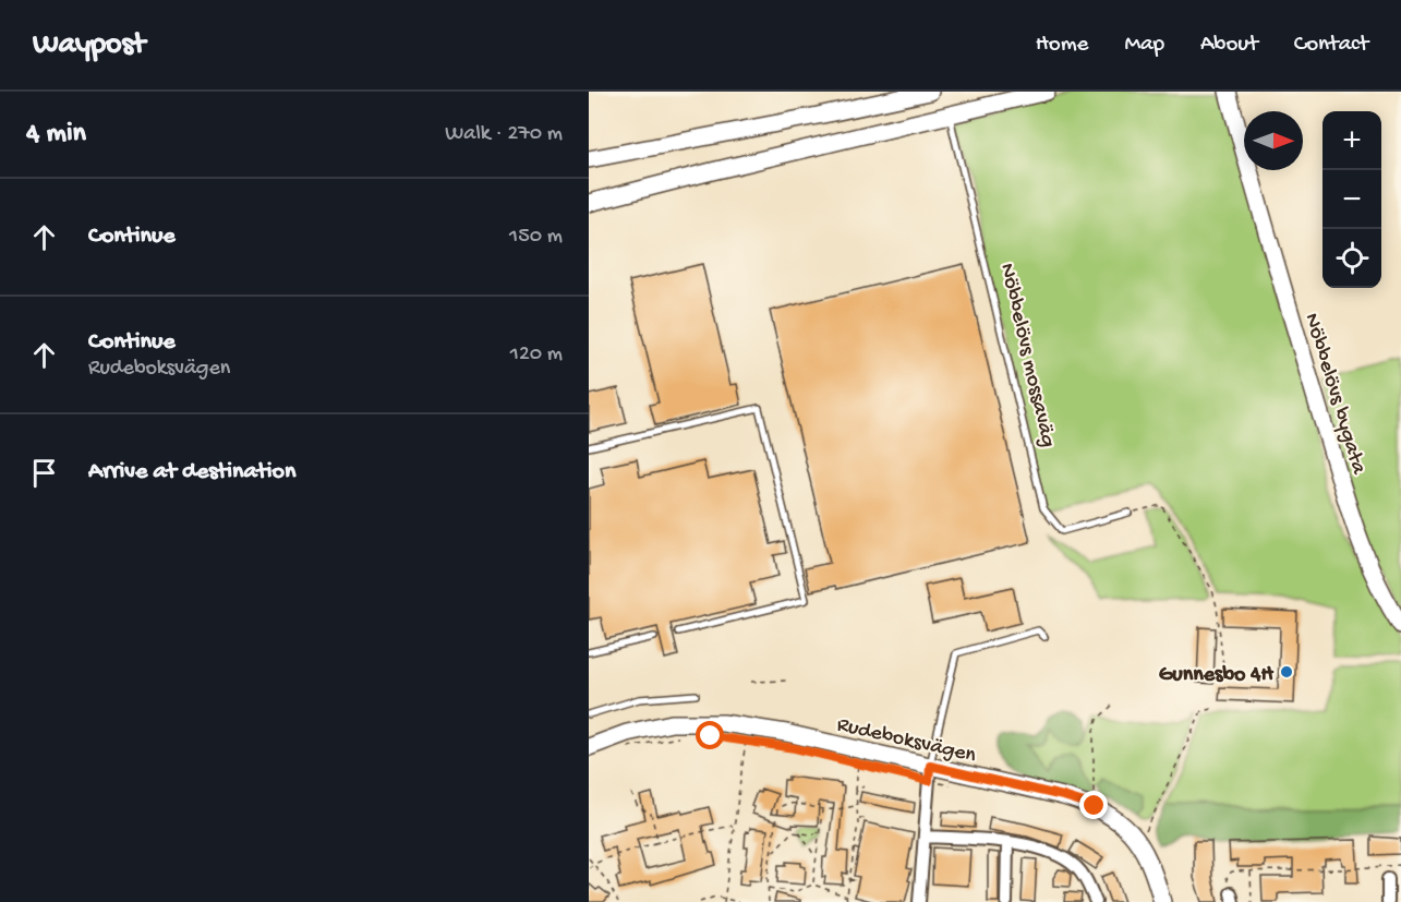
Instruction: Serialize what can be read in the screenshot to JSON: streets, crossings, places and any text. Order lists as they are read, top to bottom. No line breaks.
{"streets":{"street":["Nöbbelövs bygata","Rudeboksvägen"],"lane":["Nöbbelövs mossaväg"]},"places":["Gunnesbo 4H"],"north":"right","page":{"header":"Waypost","nav":["Home","Map","About","Contact"],"heading":["4 min","Walk · 270 m"],"map_buttons":["+","−"],"list":[["Continue","150 m"],["Continue","Rudeboksvägen","120 m"],"Arrive at destination"]}}
